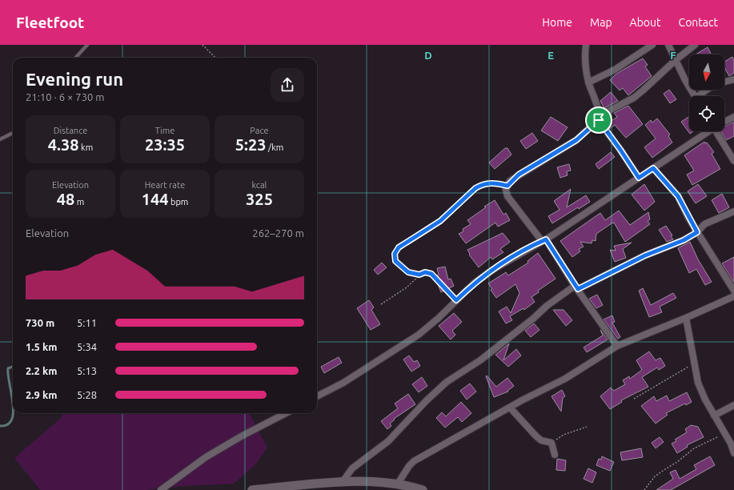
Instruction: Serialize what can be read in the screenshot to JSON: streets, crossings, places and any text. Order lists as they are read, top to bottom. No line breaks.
{"north":"bottom","page":{"header":"Fleetfoot","nav":["Home","Map","About","Contact"],"heading":["Evening run","21:10 · 6 × 730 m"],"stats":[["Distance","4.38 km"],["Time","23:35"],["Pace","5:23 /km"],["Elevation","48 m"],["Heart rate","144 bpm"],["kcal","325"]],"chart":["Elevation","262–270 m"],"list":[{"name":"730 m","note":"5:11"},{"name":"1.5 km","note":"5:34"},{"name":"2.2 km","note":"5:13"},{"name":"2.9 km","note":"5:28"}]},"grid":{"columns":["D","E","F"]}}
